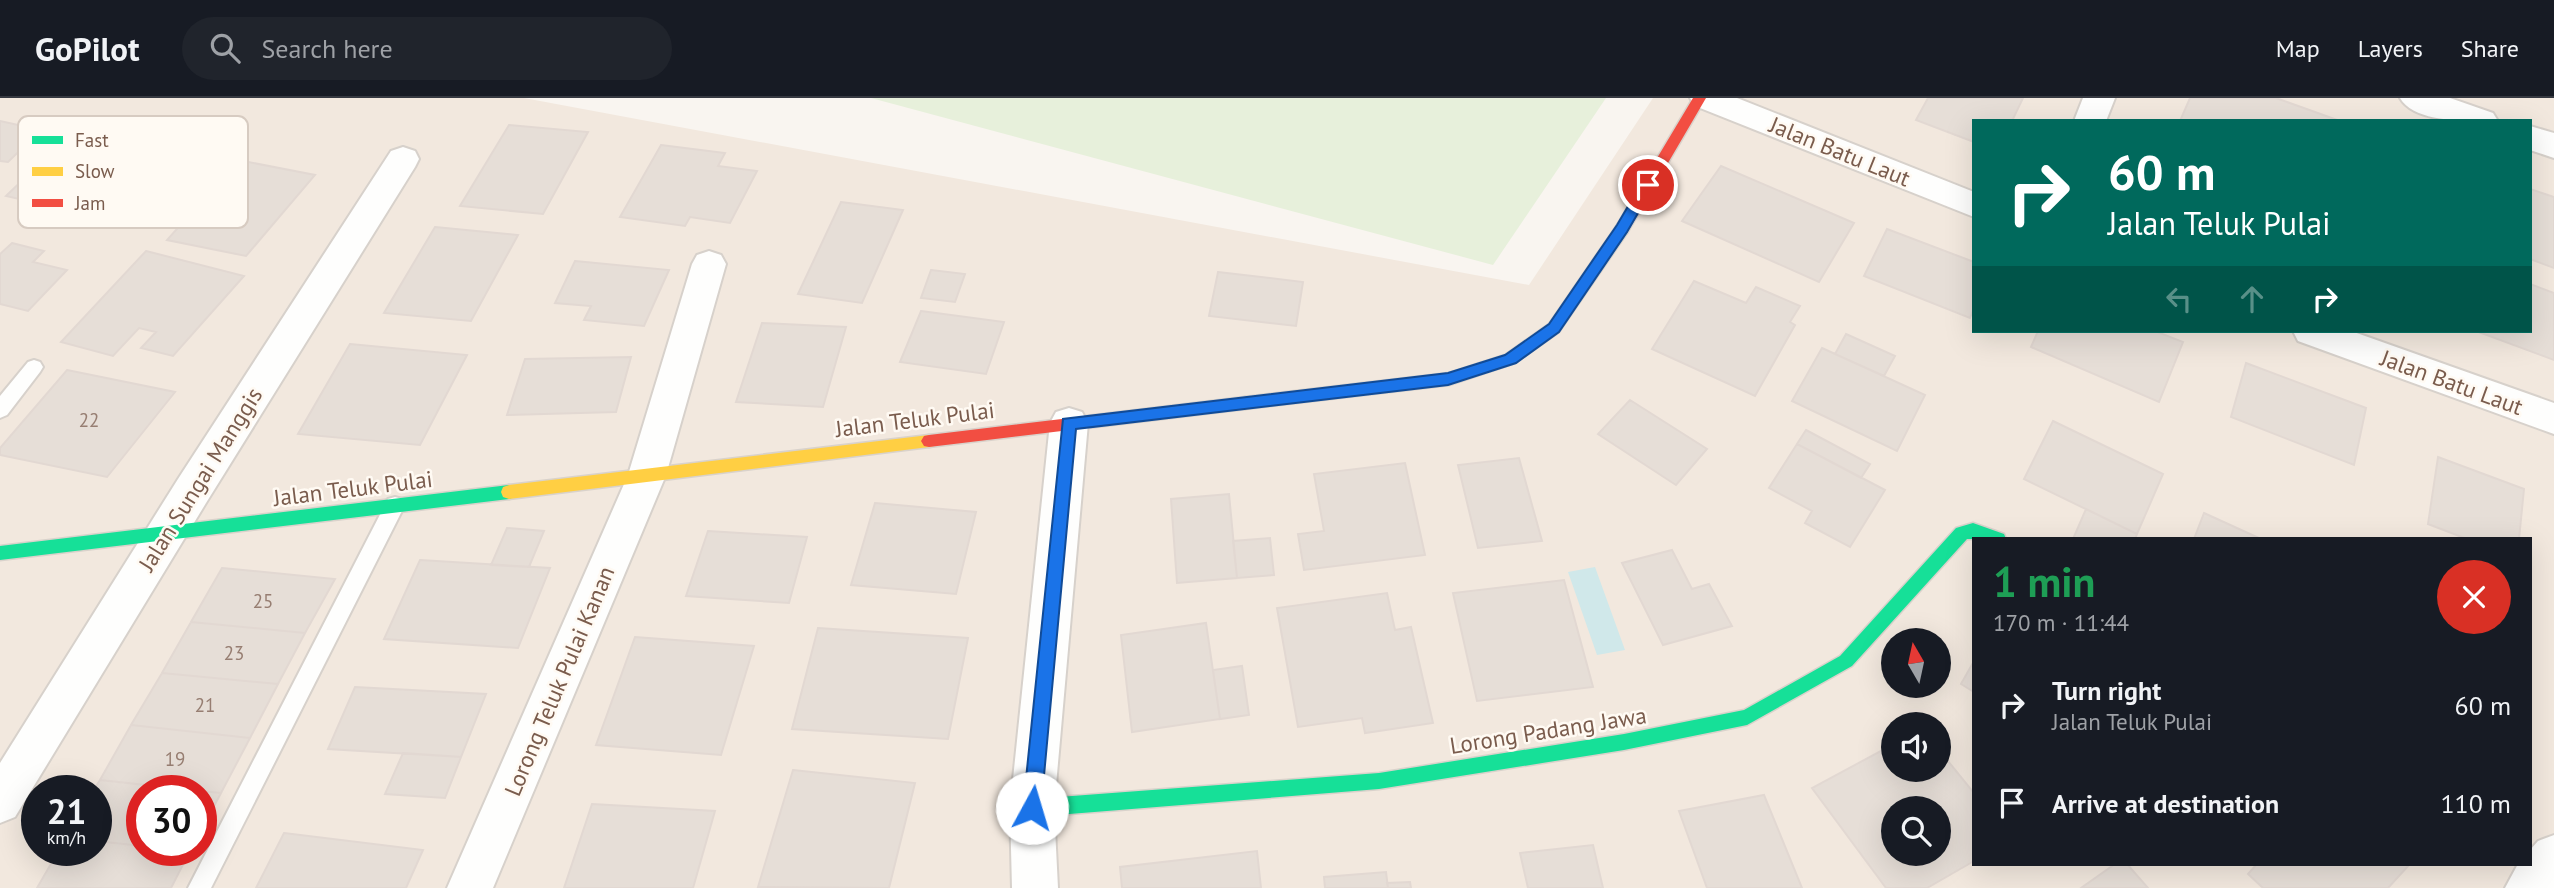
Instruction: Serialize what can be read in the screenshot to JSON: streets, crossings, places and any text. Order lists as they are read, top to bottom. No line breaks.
{"streets":{"street":["Jalan Batu Laut","Jalan Teluk Pulai","Jalan Sungai Manggis","Lorong Teluk Pulai Kanan","Lorong Padang Jawa"]},"crossings":[["Jalan Teluk Pulai","Jalan Sungai Manggis"],["Jalan Teluk Pulai","Lorong Teluk Pulai Kanan"]],"house_numbers":["22","25","23","21","19"],"legend":["Fast","Slow","Jam"],"north":"top","page":{"header":"GoPilot","search":"Search here","nav":["Map","Layers","Share"],"turn":["60 m","Jalan Teluk Pulai"],"heading":["1 min","170 m · 11:44"],"list":[{"name":"Turn right","note":"Jalan Teluk Pulai","value":"60 m"},{"name":"Arrive at destination","value":"110 m"}],"speed":"21 km/h","limit":"30"}}
